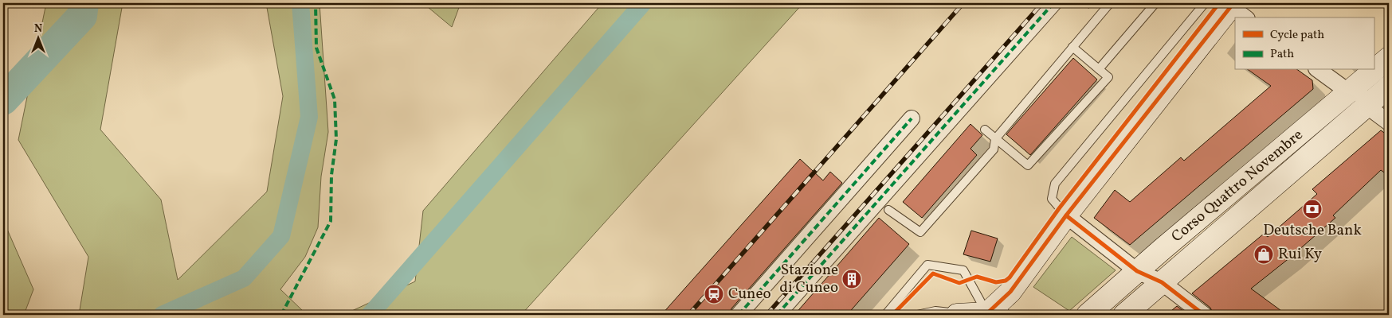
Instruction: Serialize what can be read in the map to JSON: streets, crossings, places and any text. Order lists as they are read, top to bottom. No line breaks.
{"streets":{"main road":["Corso Quattro Novembre"]},"places":{"bank":["Deutsche Bank"],"shop":["Rui Ky"],"building":["Stazione di Cuneo"],"station":["Cuneo"]},"legend":["Cycle path","Path"],"north":"top"}
